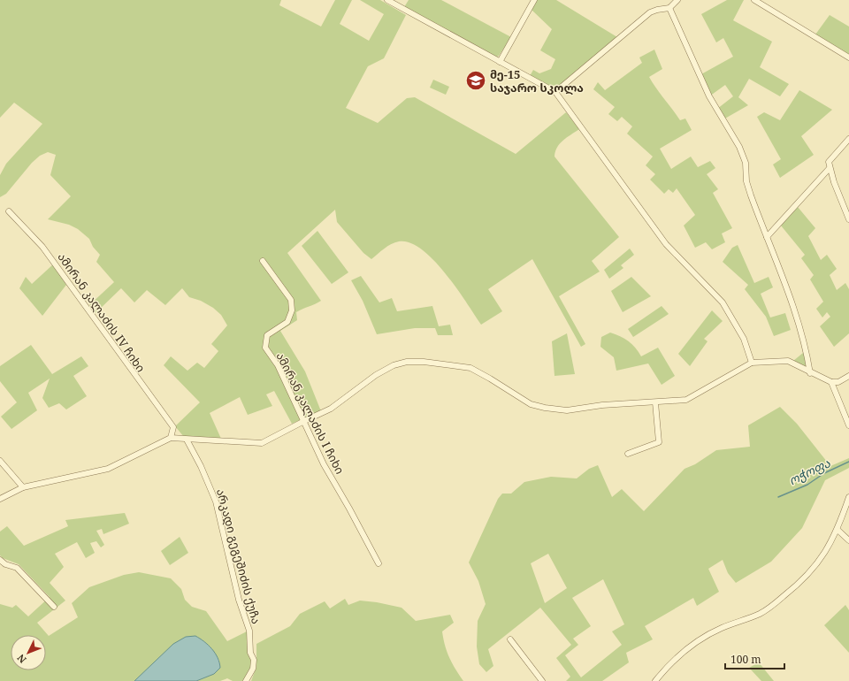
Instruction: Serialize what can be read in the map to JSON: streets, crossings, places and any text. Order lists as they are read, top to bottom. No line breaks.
{"streets":{"street":["ამირან კალაძის IV ჩიხი","ამირან კალაძის I ჩიხი","არკადი გეგეშიძის ქუჩა"]},"crossings":[["ამირან კალაძის IV ჩიხი","არკადი გეგეშიძის ქუჩა"]],"water":["ოჭოფა"],"places":{"school or university":["მე-15 საჯარო სკოლა"]},"scale_bar":"100 m","north":"bottom left"}
